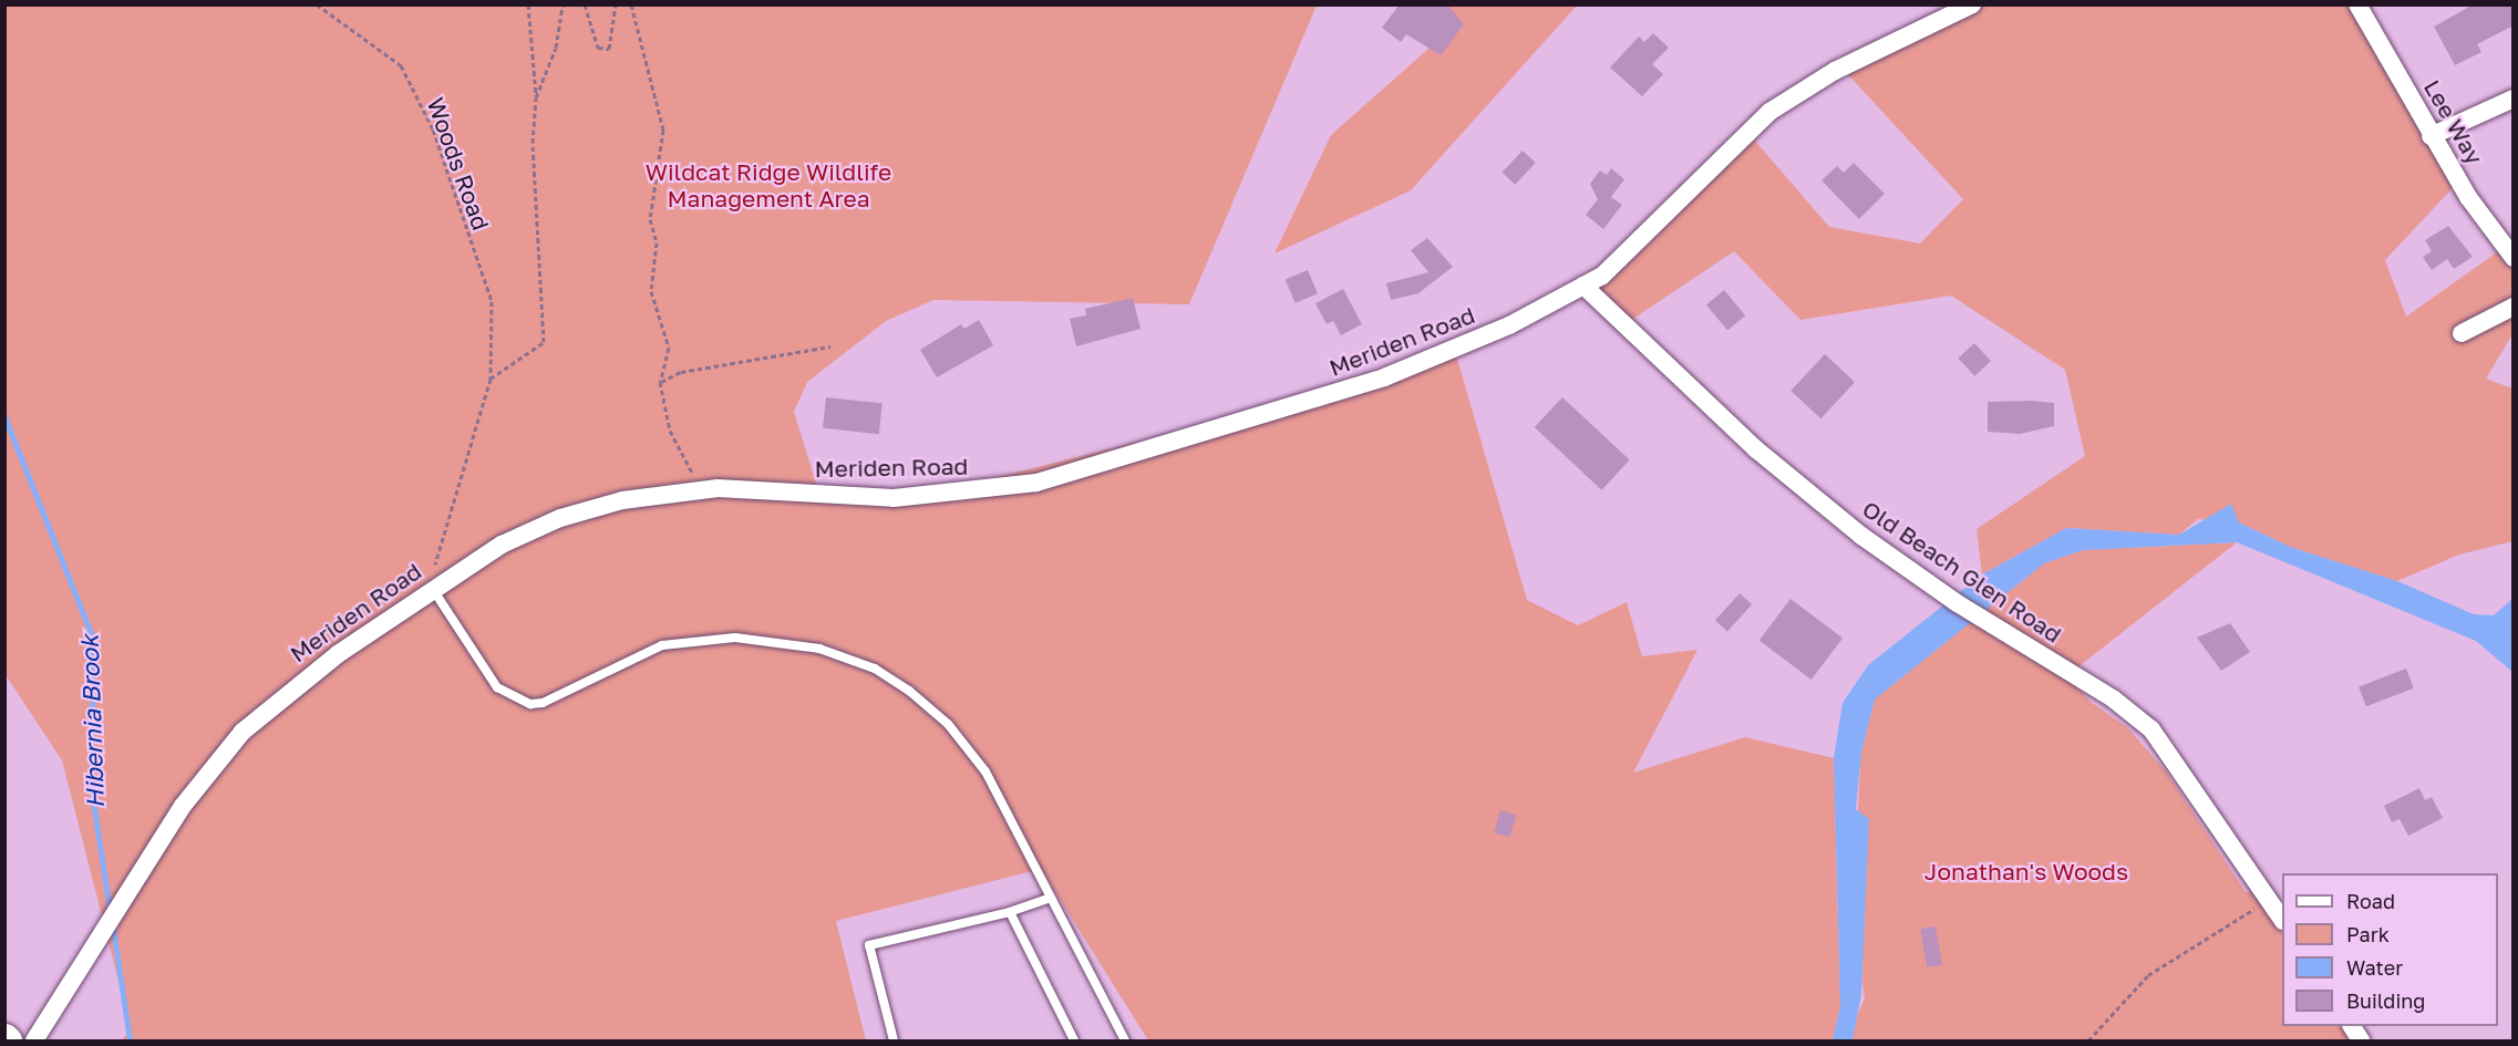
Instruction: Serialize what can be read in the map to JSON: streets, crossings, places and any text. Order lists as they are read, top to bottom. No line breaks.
{"streets":{"street":["Lee Way","Meriden Road","Old Beach Glen Road"],"path":["Woods Road"]},"crossings":[["Woods Road","Meriden Road"],["Meriden Road","Old Beach Glen Road"]],"water":["Hibernia Brook"],"parks":["Wildcat Ridge Wildlife Management Area","Jonathan's Woods"],"legend":["Road","Park","Water","Building"]}
